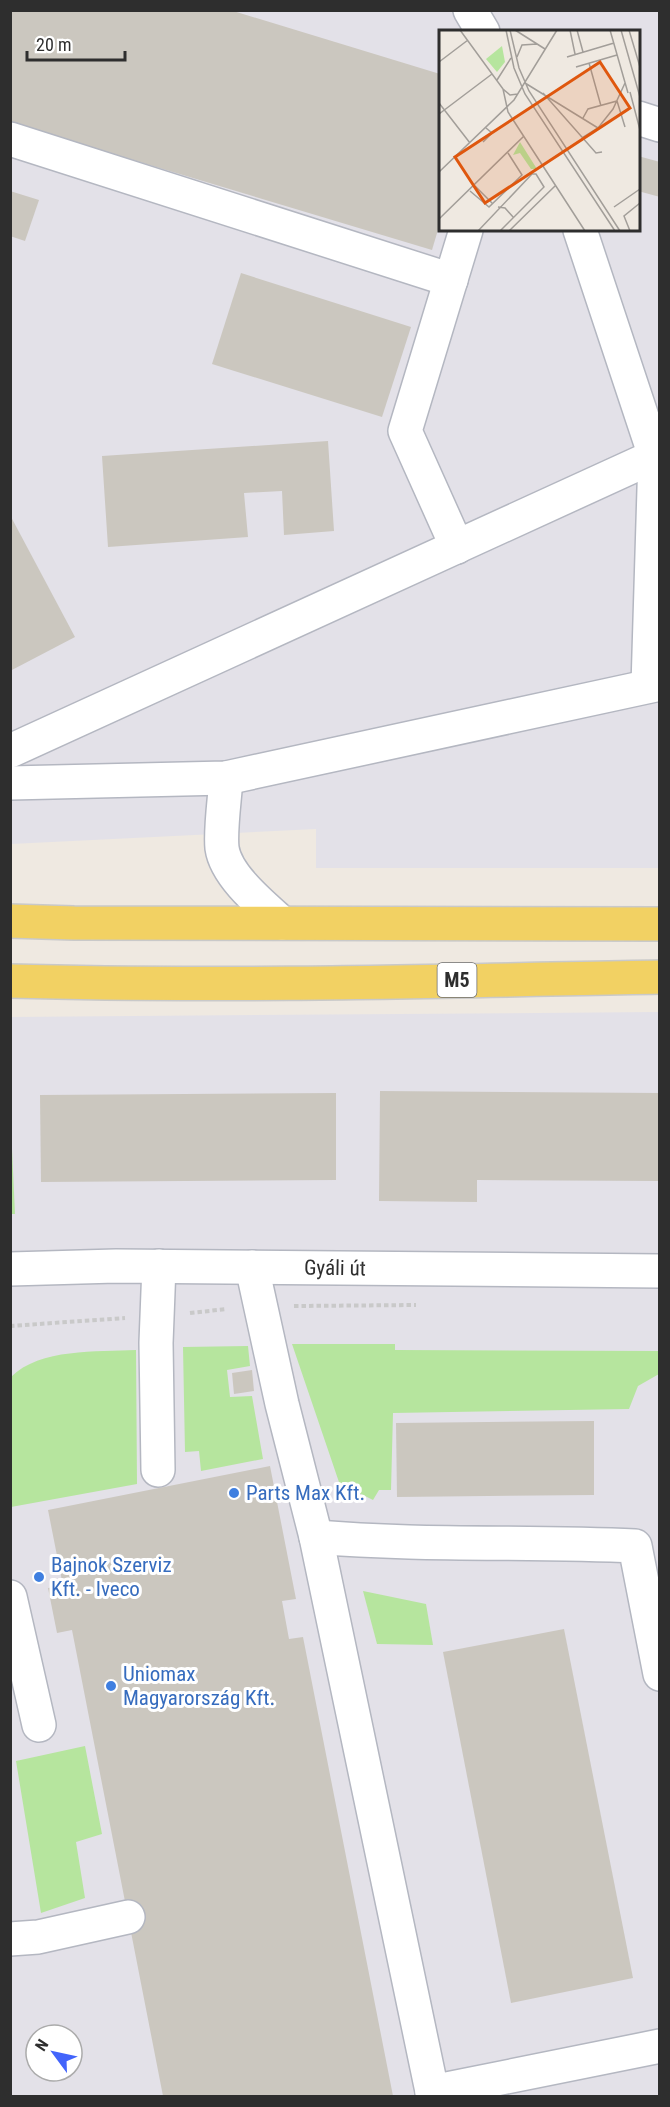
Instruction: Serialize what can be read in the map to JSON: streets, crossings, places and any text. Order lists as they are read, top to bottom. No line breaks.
{"streets":{"main road":["M5"],"street":["Gyáli út"]},"places":["Parts Max Kft.","Bajnok Szerviz Kft. - Iveco","Uniomax Magyarország Kft."],"scale_bar":"20 m","north":"top left"}
